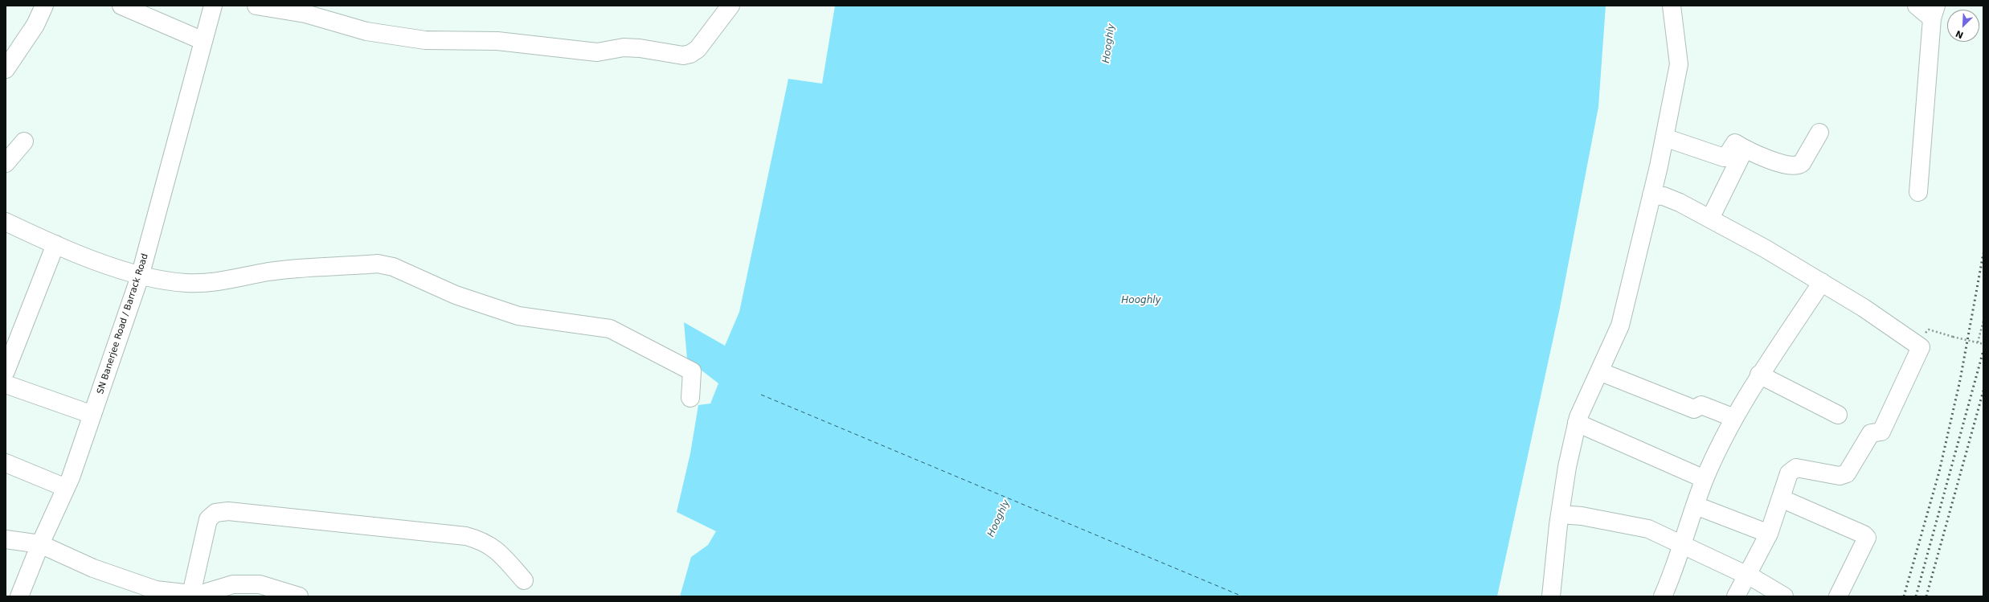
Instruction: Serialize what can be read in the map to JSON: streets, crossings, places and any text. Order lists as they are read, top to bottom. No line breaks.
{"streets":{"street":["SN Banerjee Road / Barrack Road"]},"water":["Hooghly"],"north":"bottom left"}
